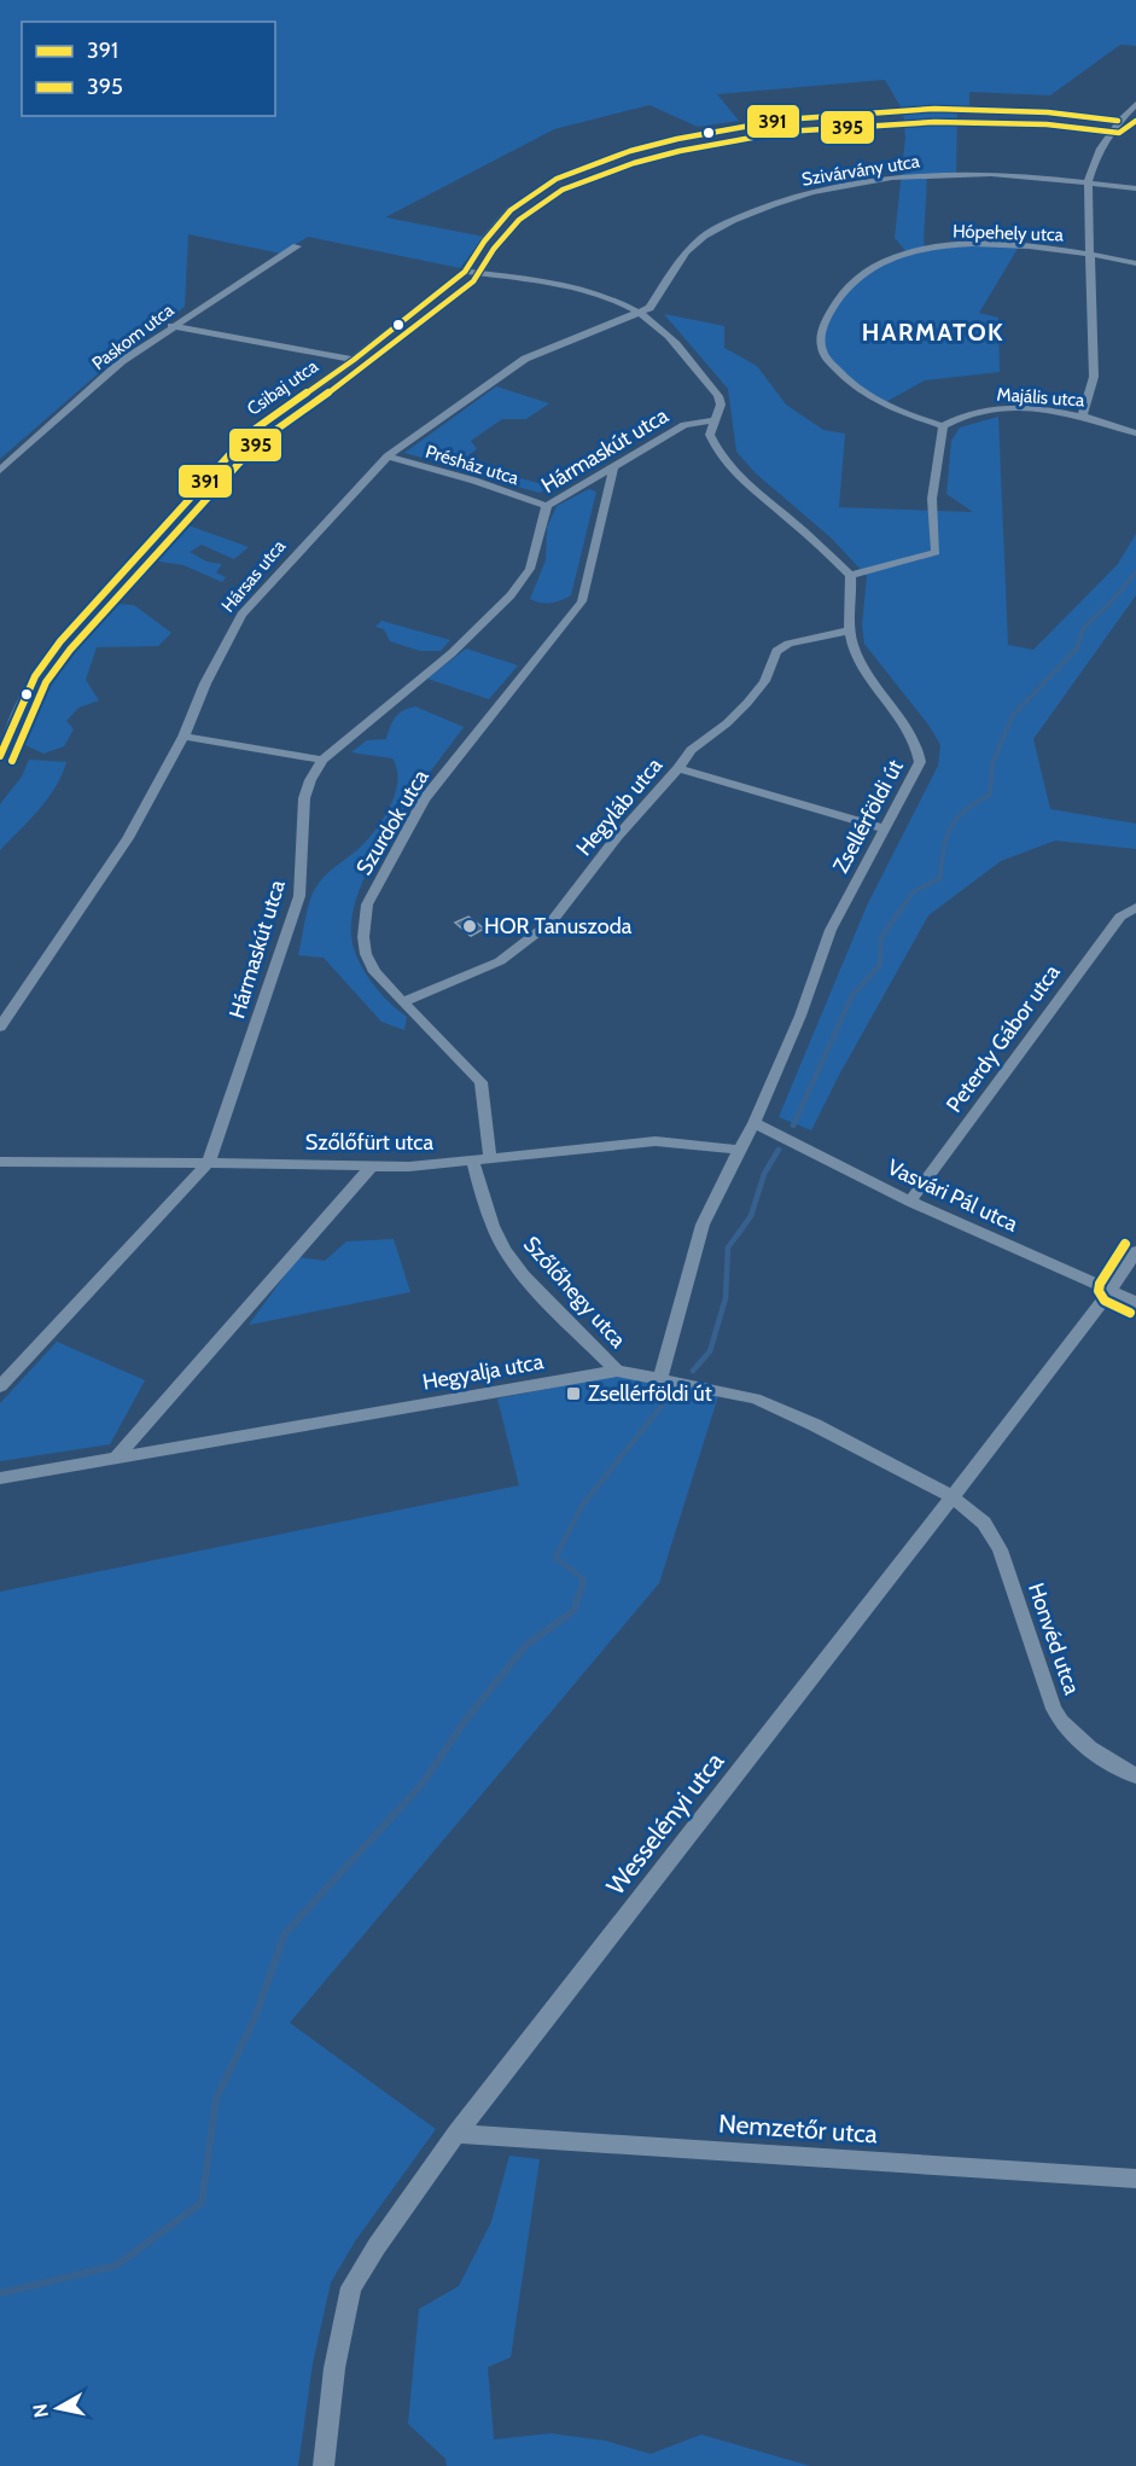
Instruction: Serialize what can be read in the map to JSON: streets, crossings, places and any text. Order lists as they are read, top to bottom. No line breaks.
{"streets":{"street":["Szivárvány utca","Hópehely utca","Paskom utca","Csibaj utca","Majális utca","Hármaskút utca","Présház utca","Hársas utca","Hegyláb utca","Zsellérföldi út","Szurdok utca","Peterdy Gábor utca","Szőlőfürt utca","Vasvári Pál utca","Szőlőhegy utca","Hegyalja utca","Honvéd utca","Wesselényi utca","Nemzetőr utca"]},"crossings":[["Szivárvány utca","Hársas utca"],["Hópehely utca","Majális utca"],["Paskom utca","Csibaj utca"],["Hármaskút utca","Présház utca"],["Hármaskút utca","Szurdok utca"],["Hármaskút utca","Szőlőfürt utca"],["Présház utca","Hársas utca"],["Hegyláb utca","Zsellérföldi út"],["Hegyláb utca","Szurdok utca"],["Zsellérföldi út","Szőlőfürt utca"],["Zsellérföldi út","Vasvári Pál utca"],["Zsellérföldi út","Hegyalja utca"],["Szurdok utca","Szőlőfürt utca"],["Peterdy Gábor utca","Vasvári Pál utca"],["Szőlőfürt utca","Szőlőhegy utca"],["Vasvári Pál utca","Wesselényi utca"],["Szőlőhegy utca","Hegyalja utca"],["Hegyalja utca","Honvéd utca"],["Hegyalja utca","Wesselényi utca"],["Honvéd utca","Wesselényi utca"],["Wesselényi utca","Nemzetőr utca"]],"districts":["HARMATOK"],"places":{"other":["HOR Tanuszoda"],"transit":["Zsellérföldi út"]},"lines":["transit line 391","transit line 395"],"legend":["391","395"],"north":"left"}
